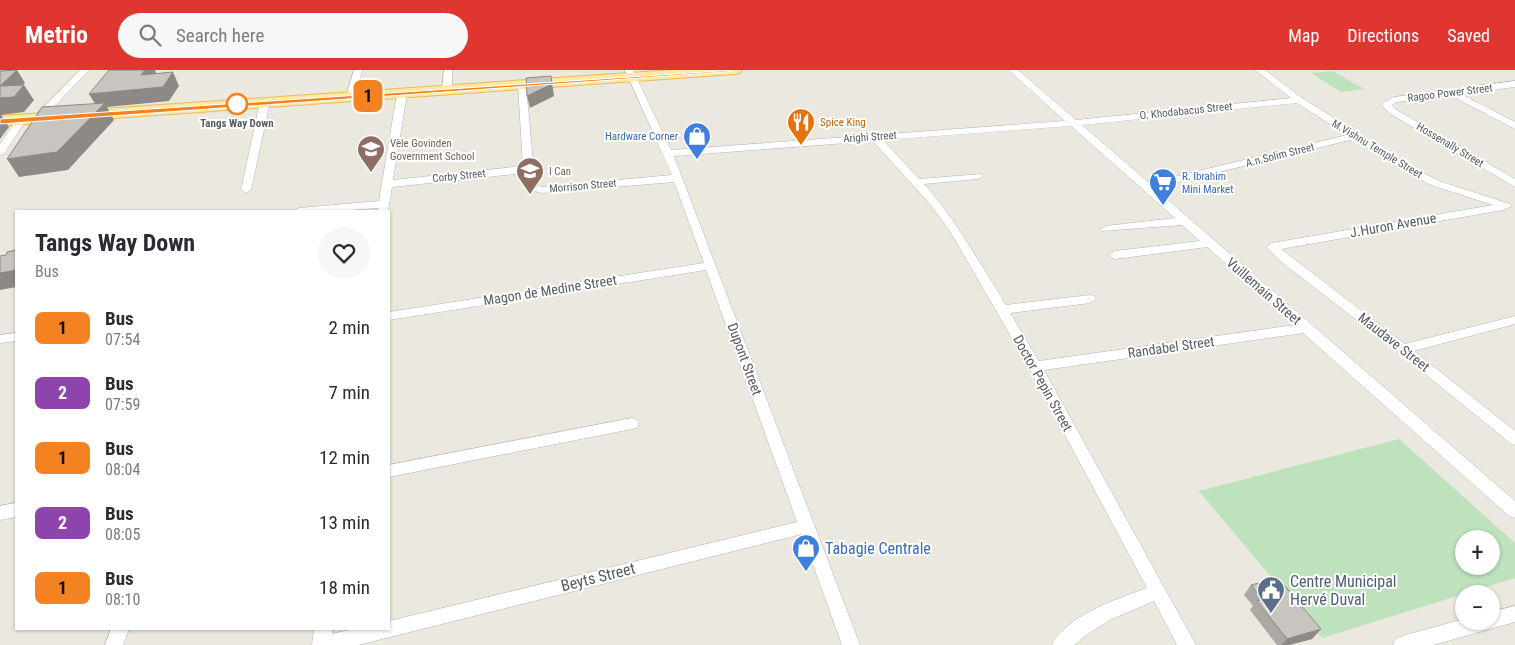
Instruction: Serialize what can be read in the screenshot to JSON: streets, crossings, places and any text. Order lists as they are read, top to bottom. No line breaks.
{"streets":{"street":["Ragoo Power Street","O. Khodabacus Street","Arighi Street","Hossenally Street","M.Vishnu Temple Street","A.n.Solim Street","Corby Street","Morrison Street","J.Huron Avenue","Magon de Medine Street","Vuillemain Street","Maudave Street","Randabel Street","Dupont Street","Doctor Pepin Street","Beyts Street"]},"crossings":[["Ragoo Power Street","Hossenally Street"],["O. Khodabacus Street","Arighi Street"],["O. Khodabacus Street","M.Vishnu Temple Street"],["O. Khodabacus Street","Vuillemain Street"],["Arighi Street","Vuillemain Street"],["Arighi Street","Dupont Street"],["Arighi Street","Doctor Pepin Street"],["M.Vishnu Temple Street","A.n.Solim Street"],["M.Vishnu Temple Street","J.Huron Avenue"],["A.n.Solim Street","Vuillemain Street"],["Corby Street","Morrison Street"],["Morrison Street","Dupont Street"],["J.Huron Avenue","Maudave Street"],["Magon de Medine Street","Dupont Street"],["Vuillemain Street","Randabel Street"],["Randabel Street","Doctor Pepin Street"],["Dupont Street","Beyts Street"]],"places":{"other":["Tangs Way Down"],"restaurant":["Spice King"],"shop":["Hardware Corner","Tabagie Centrale"],"school or university":["Vèle Govinden Government School","I Can"],"supermarket":["R. Ibrahim Mini Market"],"public building":["Centre Municipal Hervé Duval"]},"lines":["bus line 1"],"page":{"header":"Metrio","search":"Search here","nav":["Map","Directions","Saved"],"on_map":"1","heading":["Tangs Way Down","Bus"],"list":[{"mark":"1","name":"Bus","note":"07:54","value":"2 min"},{"mark":"2","name":"Bus","note":"07:59","value":"7 min"},{"mark":"1","name":"Bus","note":"08:04","value":"12 min"},{"mark":"2","name":"Bus","note":"08:05","value":"13 min"},{"mark":"1","name":"Bus","note":"08:10","value":"18 min"}],"map_buttons":["+","−"]}}
